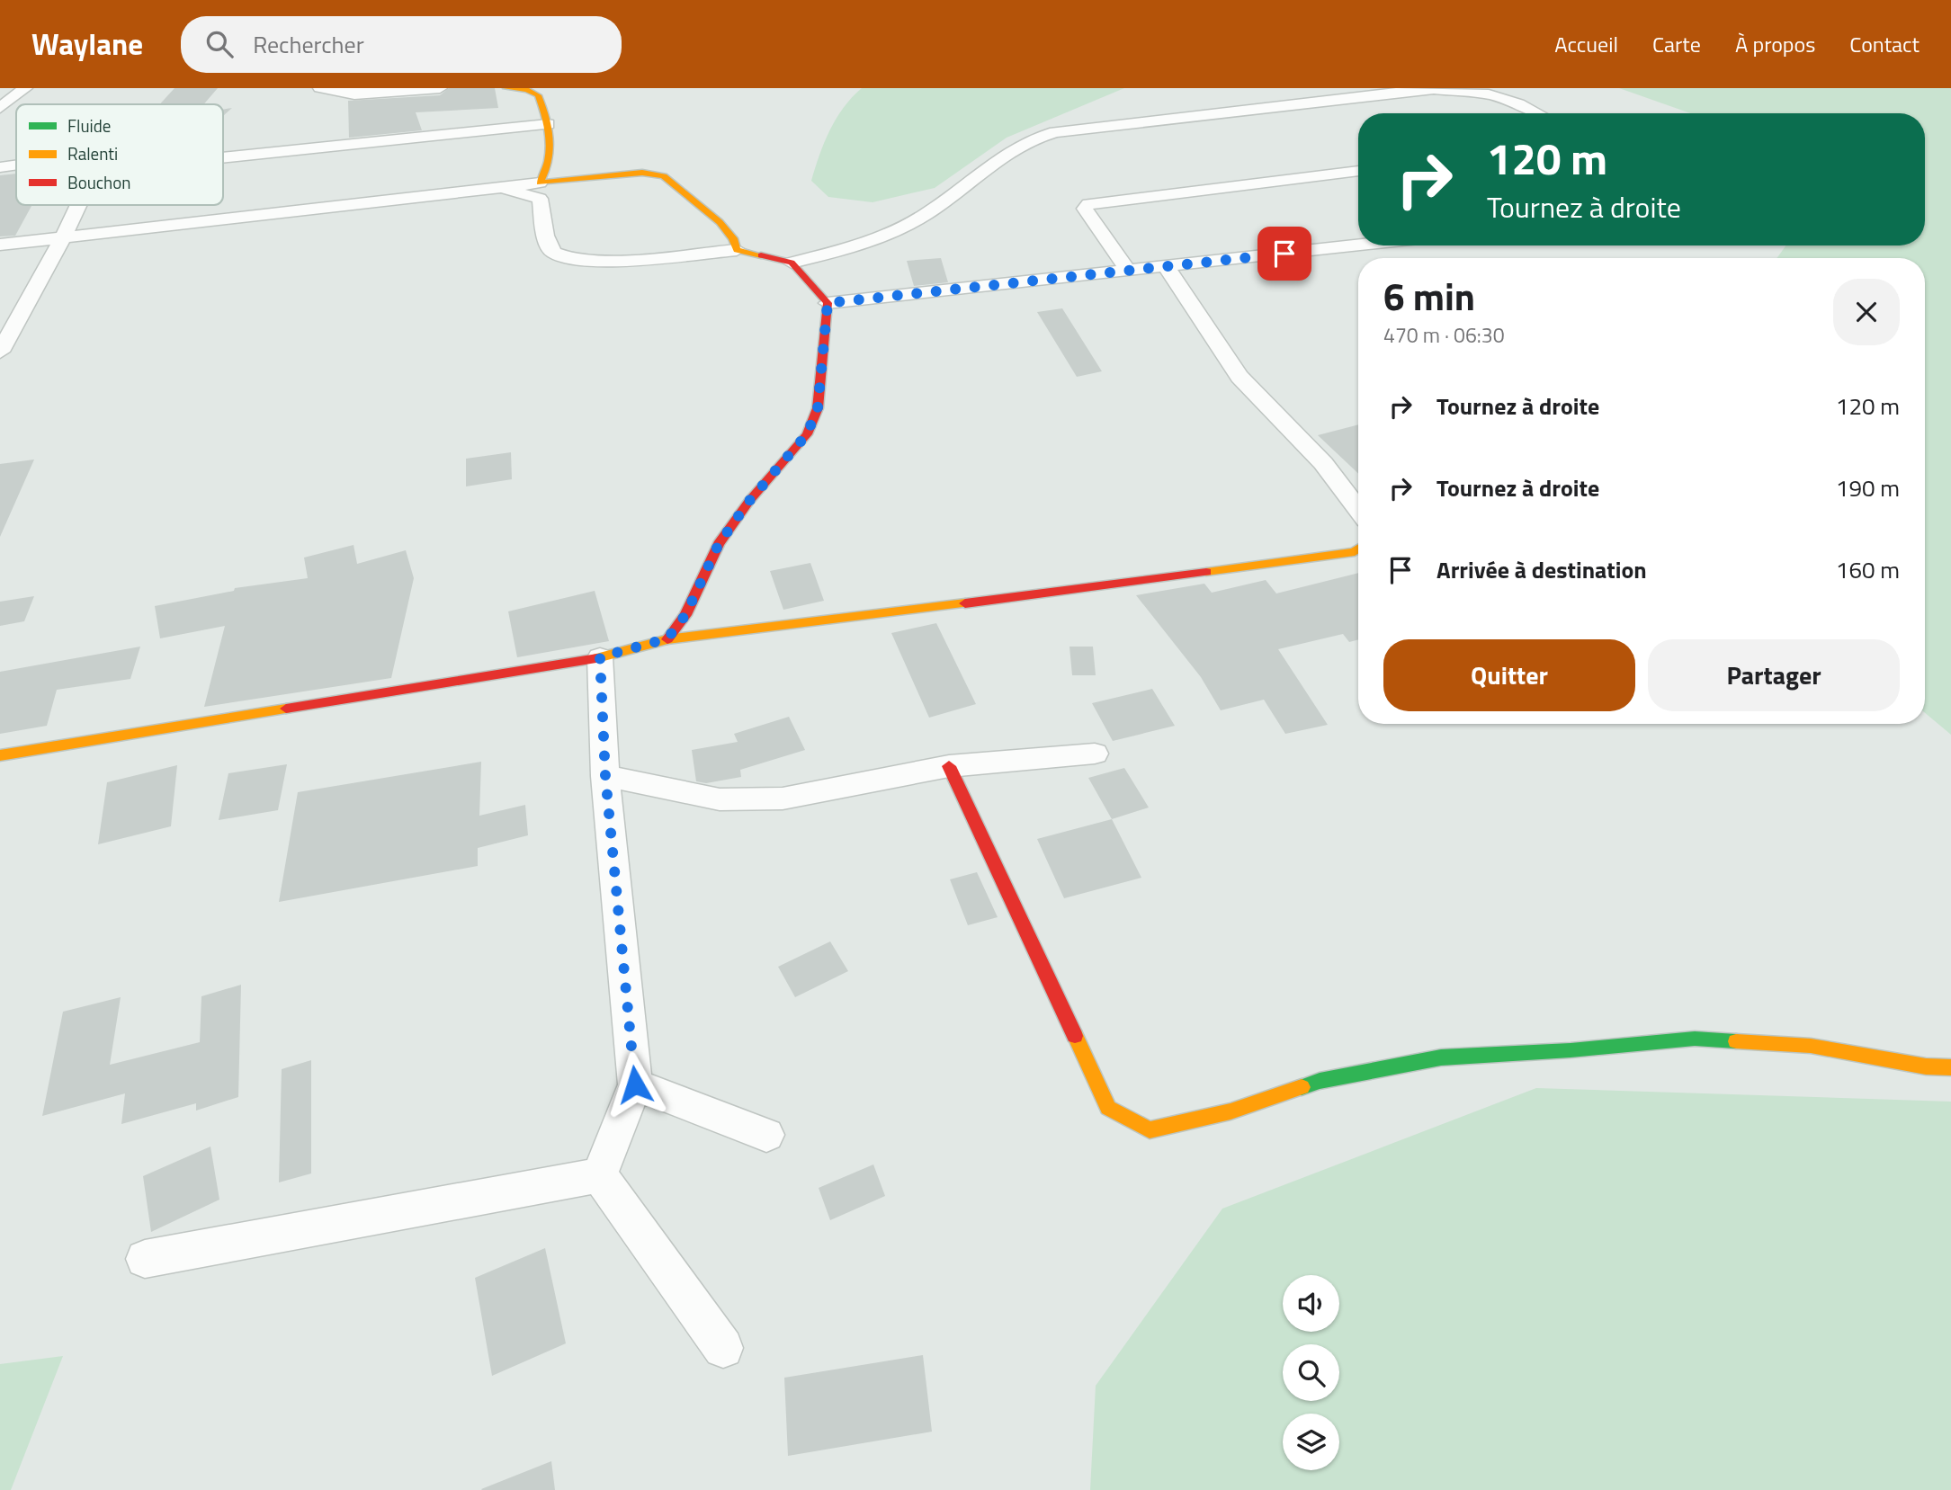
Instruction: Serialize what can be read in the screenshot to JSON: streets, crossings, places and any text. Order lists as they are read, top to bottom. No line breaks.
{"legend":["Fluide","Ralenti","Bouchon"],"page":{"header":"Waylane","search":"Rechercher","nav":["Accueil","Carte","À propos","Contact"],"turn":["120 m","Tournez à droite"],"heading":["6 min","470 m · 06:30"],"list":[{"name":"Tournez à droite","value":"120 m"},{"name":"Tournez à droite","value":"190 m"},{"name":"Arrivée à destination","value":"160 m"}],"buttons":["Quitter","Partager"]}}
